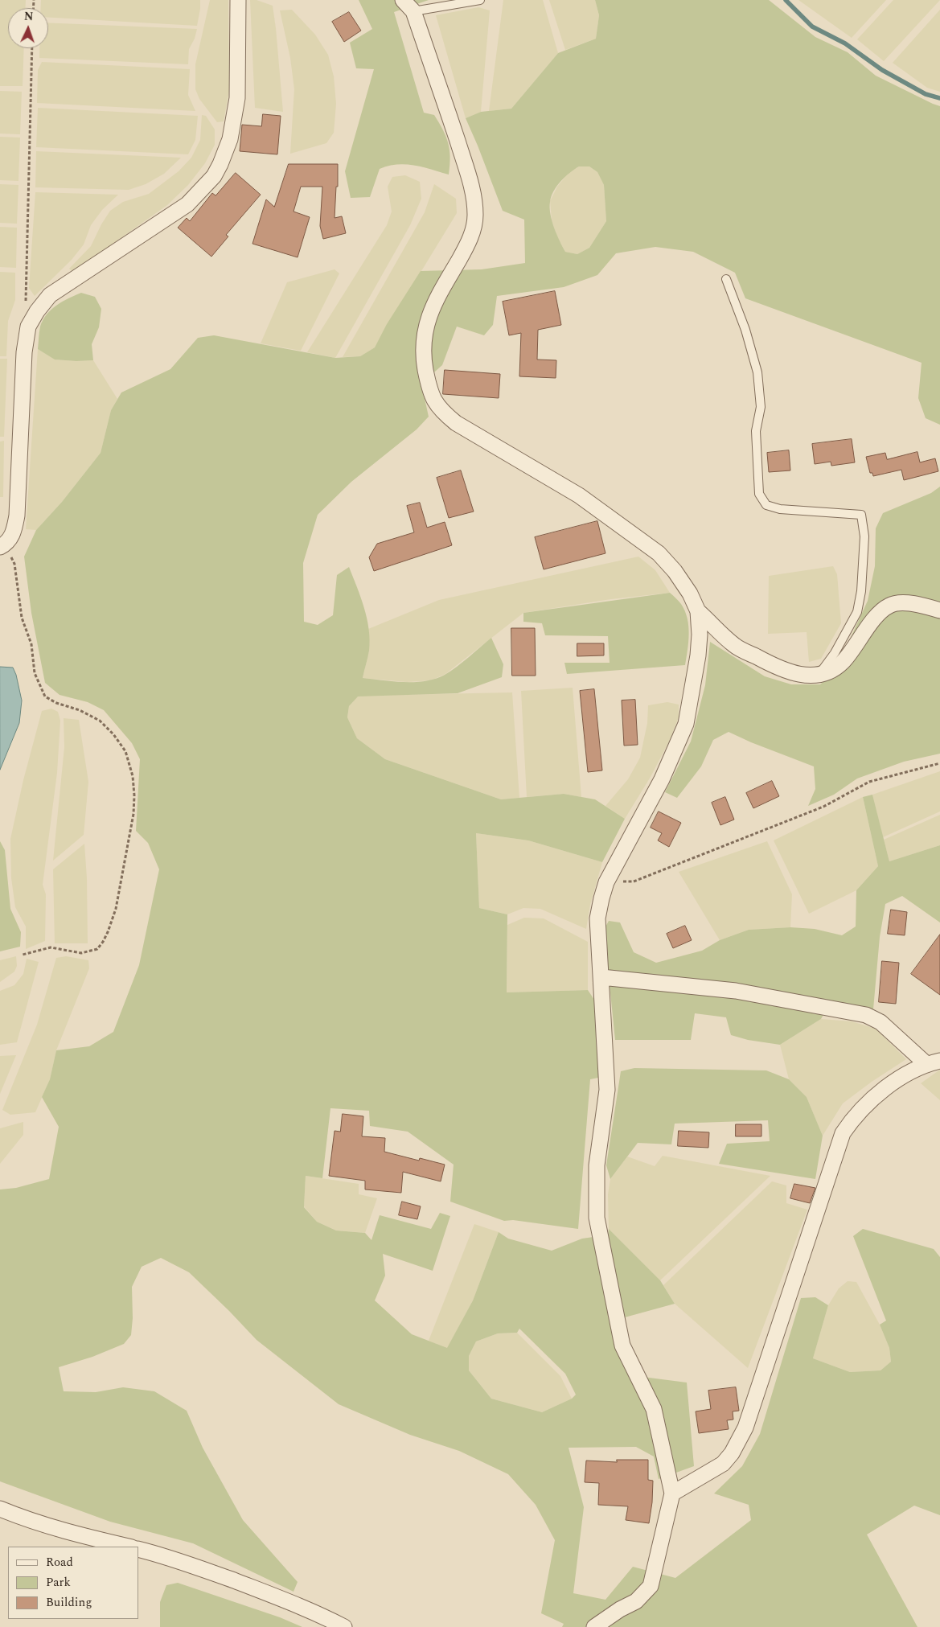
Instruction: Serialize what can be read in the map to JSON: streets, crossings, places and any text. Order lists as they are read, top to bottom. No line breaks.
{"legend":["Road","Park","Building"],"north":"top"}
